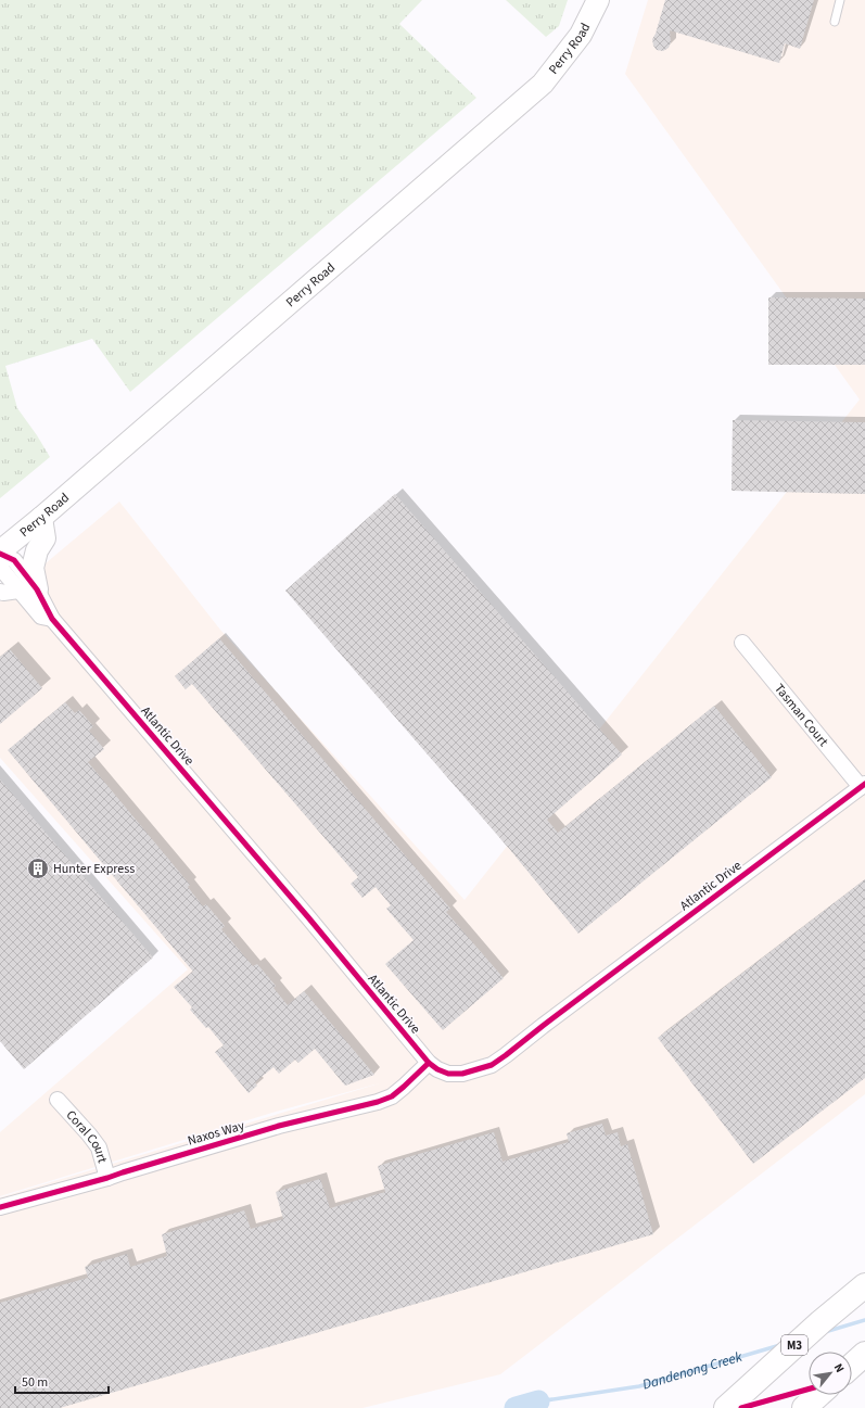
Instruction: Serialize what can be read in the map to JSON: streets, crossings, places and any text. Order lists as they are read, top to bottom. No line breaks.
{"streets":{"highway":["M3"],"main road":["Perry Road"],"street":["Tasman Court","Atlantic Drive","Naxos Way","Coral Court"]},"crossings":[["Perry Road","Atlantic Drive"],["Tasman Court","Atlantic Drive"],["Atlantic Drive","Naxos Way"],["Naxos Way","Coral Court"]],"water":["Dandenong Creek"],"places":{"building":["Hunter Express"]},"scale_bar":"50 m","north":"top right"}
